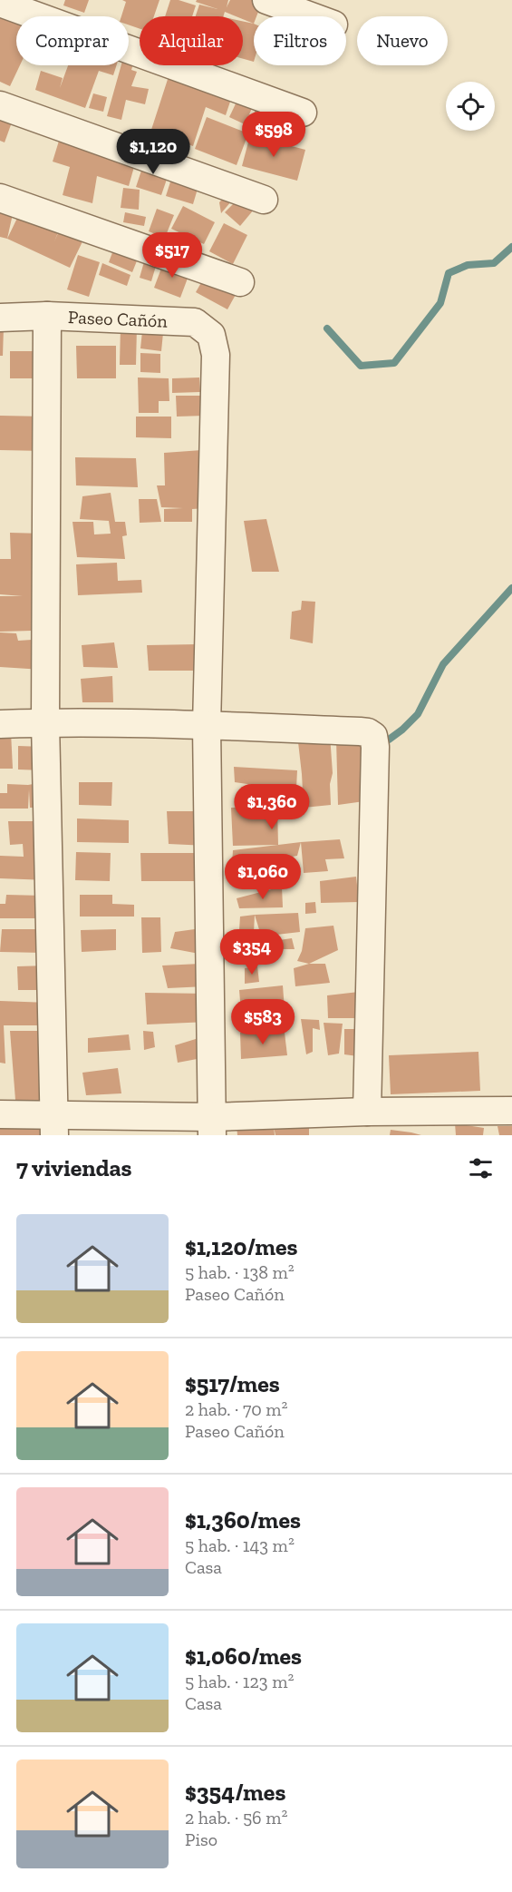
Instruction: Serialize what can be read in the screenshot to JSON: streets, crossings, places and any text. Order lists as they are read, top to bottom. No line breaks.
{"streets":{"street":["Paseo Cañón"]},"page":{"chip":["Comprar","Alquilar","Filtros","Nuevo"],"price":["$598","$1,120","$517","$1,360","$1,060","$354","$583"],"heading":"7 viviendas","list":[{"name":"$1,120/mes","note":"5 hab. · 138 m² · Paseo Cañón"},{"name":"$517/mes","note":"2 hab. · 70 m² · Paseo Cañón"},{"name":"$1,360/mes","note":"5 hab. · 143 m² · Casa"},{"name":"$1,060/mes","note":"5 hab. · 123 m² · Casa"},{"name":"$354/mes","note":"2 hab. · 56 m² · Piso"}]}}
